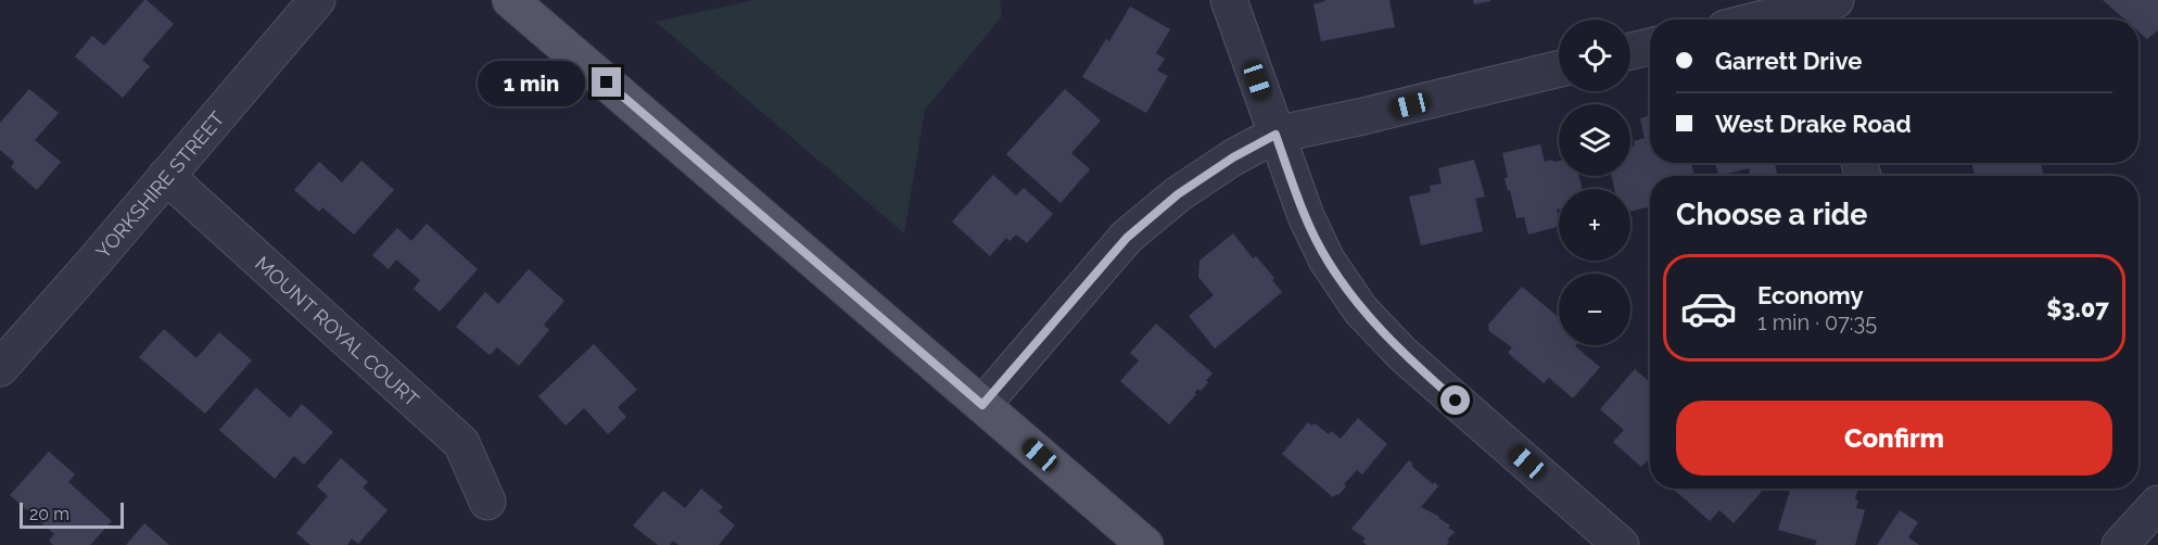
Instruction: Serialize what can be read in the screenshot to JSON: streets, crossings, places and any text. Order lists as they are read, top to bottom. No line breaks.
{"streets":{"street":["YORKSHIRE STREET","MOUNT ROYAL COURT"]},"crossings":[["YORKSHIRE STREET","MOUNT ROYAL COURT"]],"scale_bar":"20 m","page":{"map_buttons":["+","−"],"banner":["Garrett Drive","West Drake Road"],"bubble":"1 min","heading":"Choose a ride","list":[{"name":"Economy","note":"1 min · 07:35","value":"$3.07"}],"buttons":"Confirm","scale":"20 m"}}
